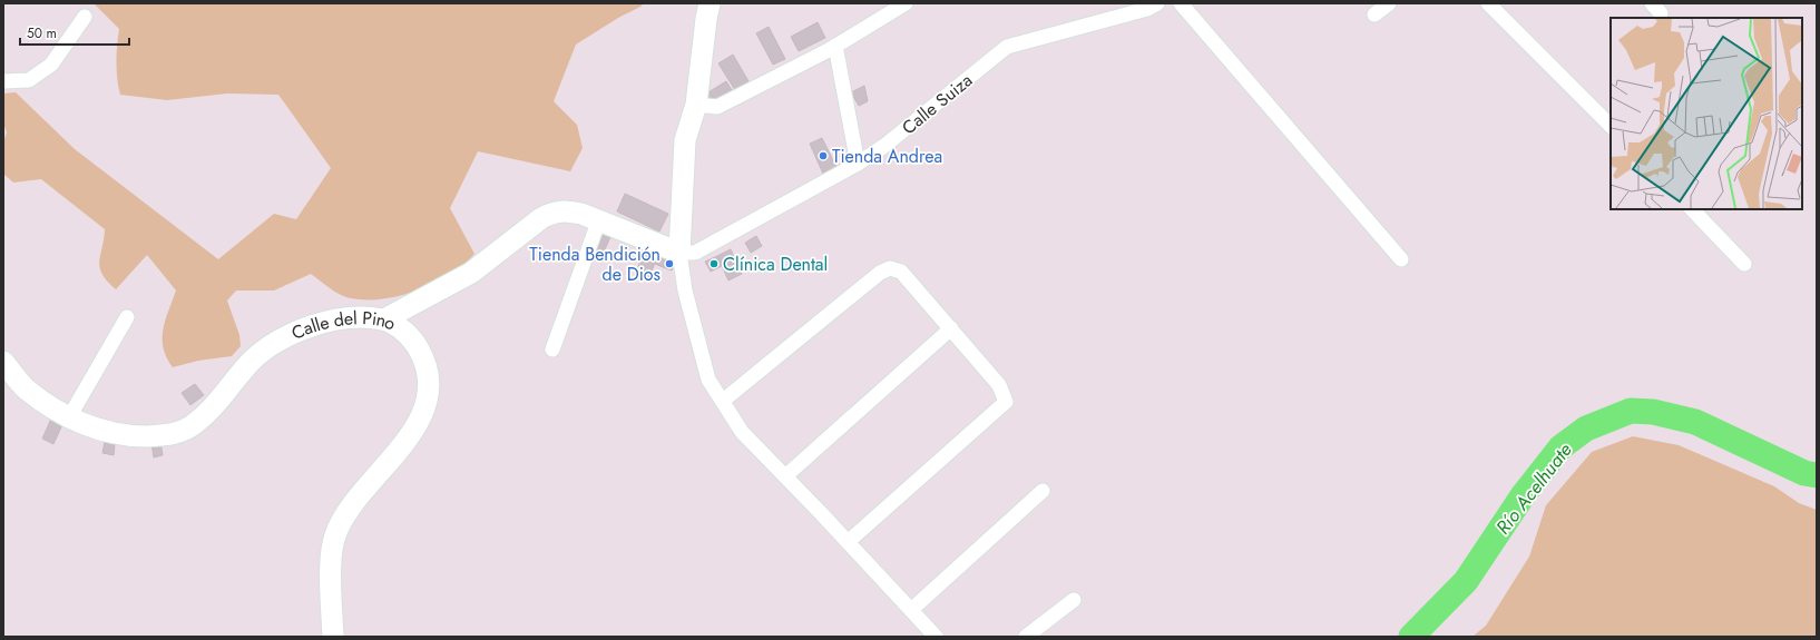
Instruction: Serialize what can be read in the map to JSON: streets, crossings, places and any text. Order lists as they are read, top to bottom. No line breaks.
{"streets":{"main road":["Calle del Pino"],"street":["Calle Suiza"]},"water":["Río Acelhuate"],"places":["Tienda Andrea","Tienda Bendición de Dios","Clínica Dental"],"scale_bar":"50 m"}
